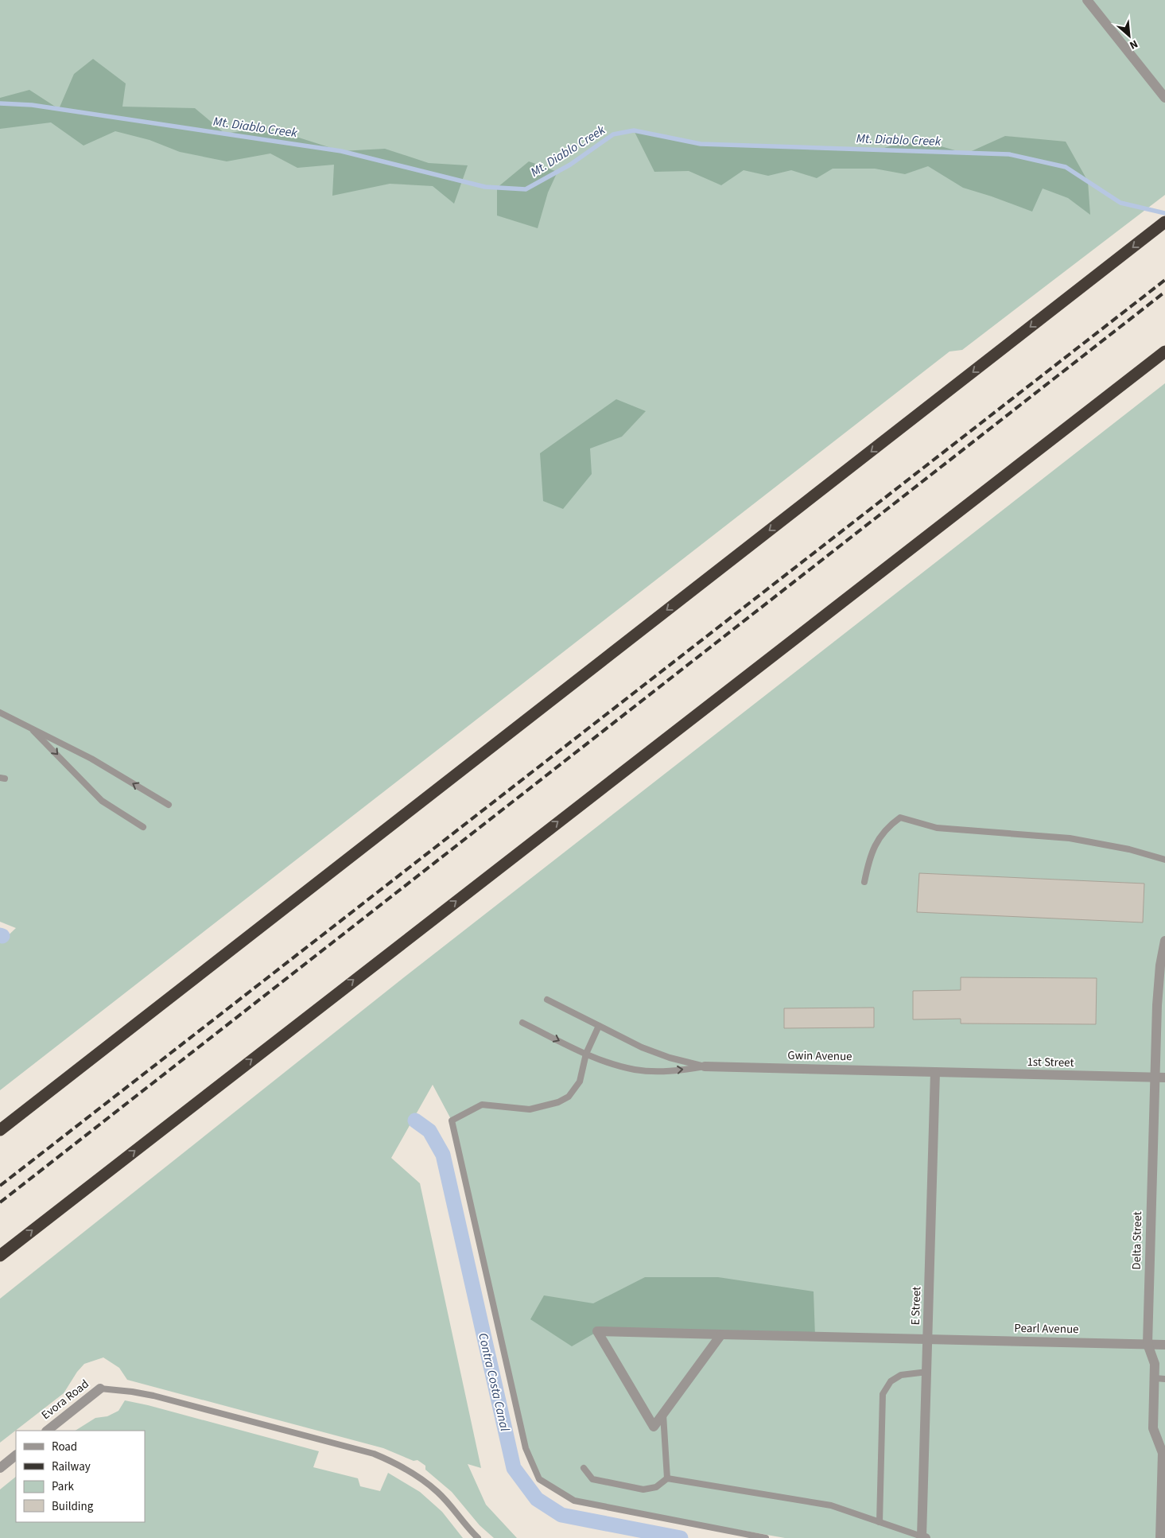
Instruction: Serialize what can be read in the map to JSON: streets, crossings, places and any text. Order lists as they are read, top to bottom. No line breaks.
{"streets":{"street":["Gwin Avenue","1st Street","Delta Street","E Street","Pearl Avenue","Evora Road"]},"crossings":[["Gwin Avenue","1st Street"],["Gwin Avenue","E Street"],["1st Street","Delta Street"],["1st Street","E Street"],["Delta Street","Pearl Avenue"],["E Street","Pearl Avenue"]],"water":["Mt. Diablo Creek","Contra Costa Canal"],"legend":["Road","Railway","Park","Building"],"north":"bottom right"}
